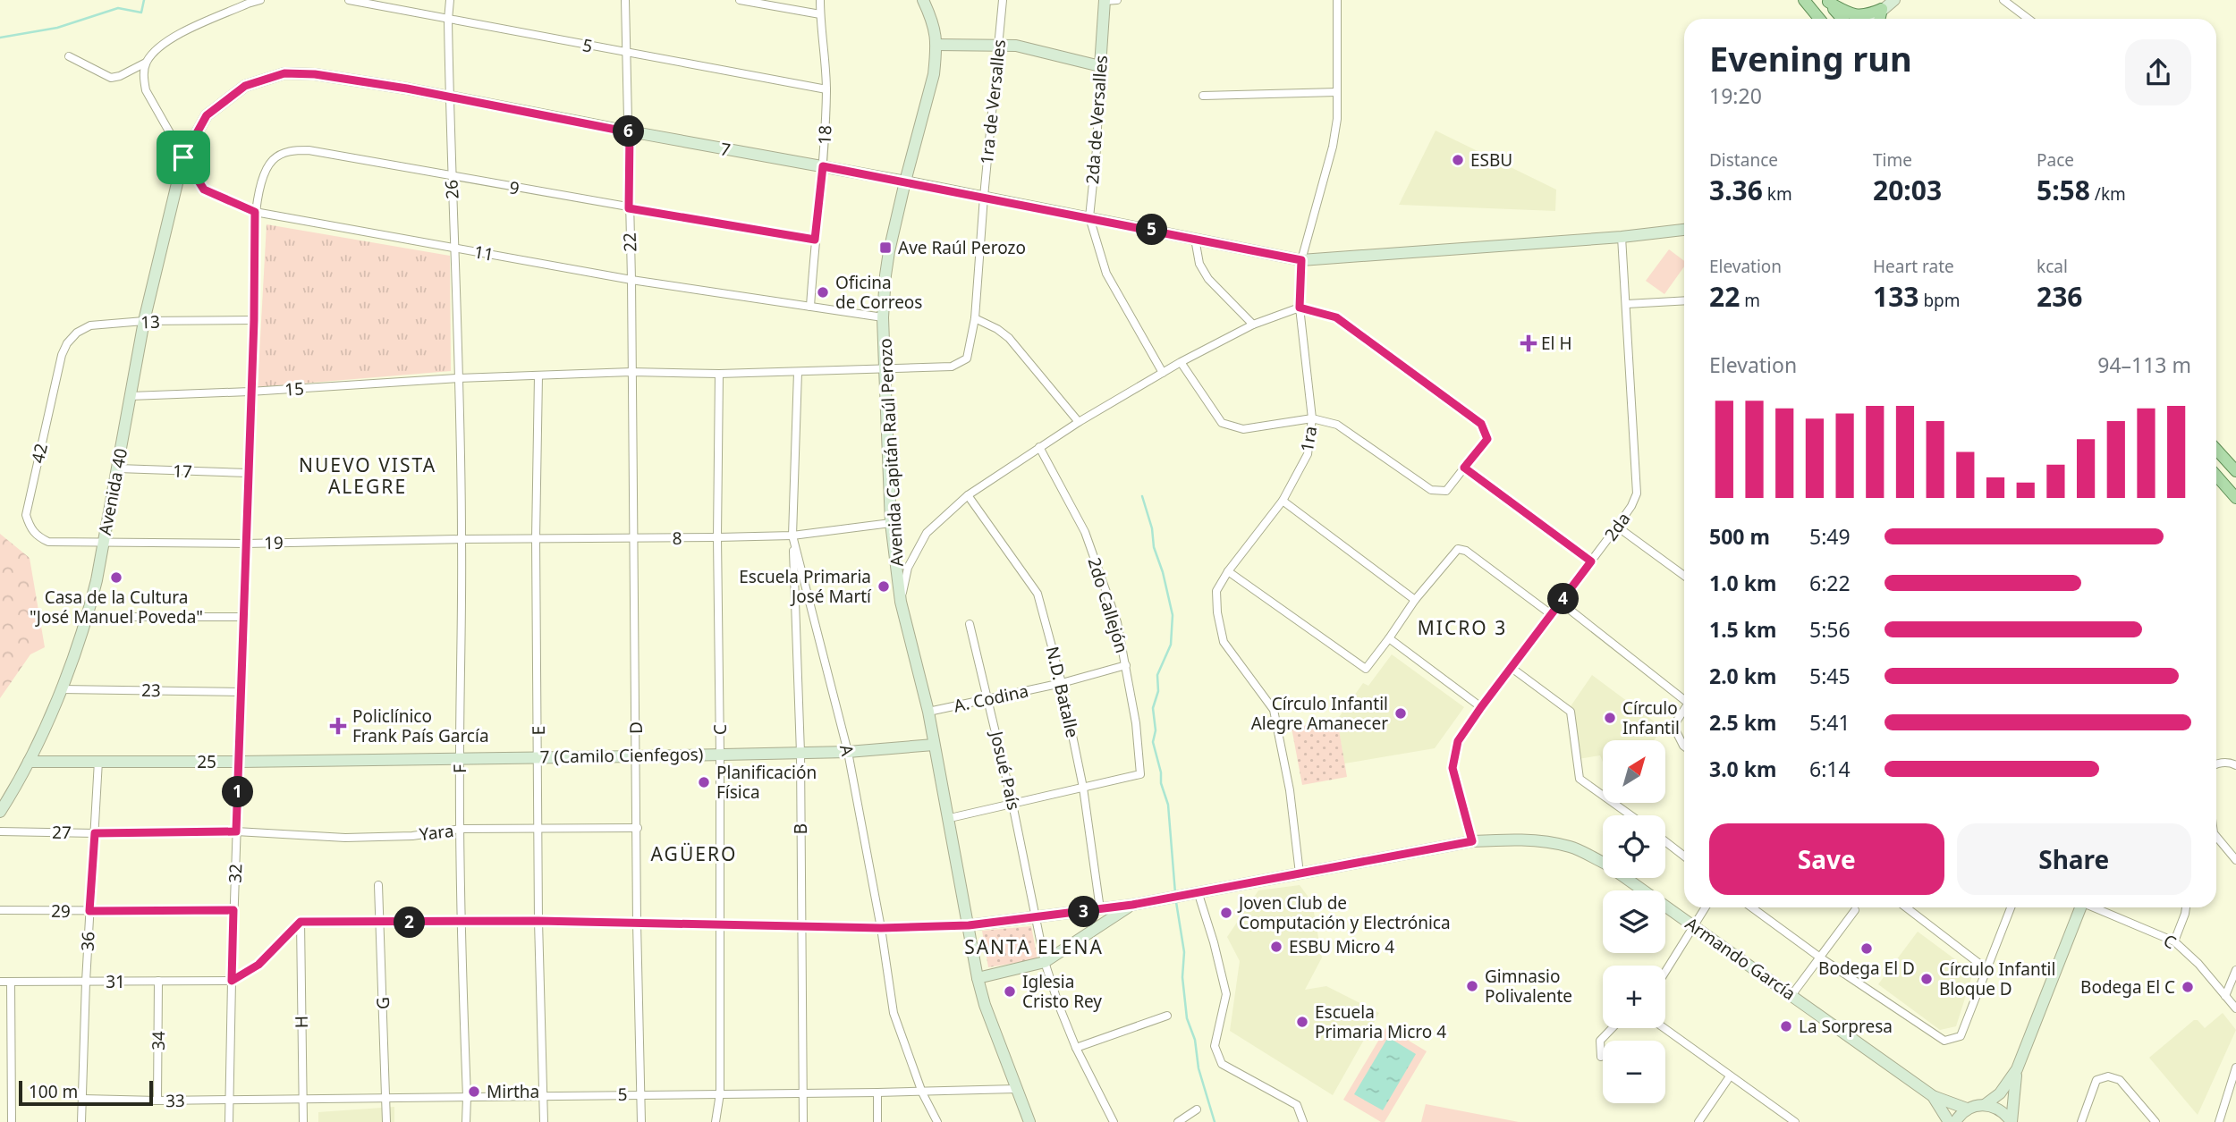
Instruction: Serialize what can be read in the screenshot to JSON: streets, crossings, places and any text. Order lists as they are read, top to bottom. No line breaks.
{"streets":{"main road":["2da de Versalles","7","Avenida Capitán Raúl Perozo","Avenida 40","7 (Camilo Cienfegos)","25","Armando García"],"street":["5","1ra de Versalles","18","9","26","22","11","13","15","1ra","42","17","2da","8","19","2do Callejón","23","N.D. Batalle","A. Codina","D","C","E","A","F","Josué País","B","27","Yara","32","29","36","31","G","H","34","33"]},"crossings":[["5","18"],["5","26"],["5","22"],["5","Avenida Capitán Raúl Perozo"],["5","D"],["5","C"],["5","E"],["5","A"],["5","F"],["5","B"],["5","32"],["5","G"],["5","H"],["5","33"],["1ra de Versalles","7"],["2da de Versalles","7"],["18","7"],["18","9"],["18","11"],["7","26"],["7","22"],["7","11"],["7","1ra"],["7","Avenida Capitán Raúl Perozo"],["7","Avenida 40"],["7","2da"],["9","26"],["9","22"],["9","11"],["9","32"],["26","11"],["26","15"],["26","F"],["22","11"],["22","D"],["11","Avenida Capitán Raúl Perozo"],["11","Avenida 40"],["11","32"],["13","42"],["13","Avenida 40"],["13","32"],["15","Avenida 40"],["15","F"],["15","32"],["1ra","Armando García"],["Avenida Capitán Raúl Perozo","8"],["Avenida Capitán Raúl Perozo","A. Codina"],["Avenida Capitán Raúl Perozo","7 (Camilo Cienfegos)"],["Avenida Capitán Raúl Perozo","Armando García"],["42","19"],["17","Avenida 40"],["17","32"],["Avenida 40","19"],["Avenida 40","23"],["Avenida 40","25"],["2da","Armando García"],["8","19"],["8","D"],["8","C"],["8","E"],["8","A"],["8","F"],["8","B"],["19","F"],["19","32"],["2do Callejón","N.D. Batalle"],["2do Callejón","A. Codina"],["23","32"],["N.D. Batalle","A. Codina"],["N.D. Batalle","Armando García"],["A. Codina","Josué País"],["D","7 (Camilo Cienfegos)"],["D","Yara"],["C","7 (Camilo Cienfegos)"],["E","7 (Camilo Cienfegos)"],["E","Yara"],["A","7 (Camilo Cienfegos)"],["A","B"],["7 (Camilo Cienfegos)","25"],["7 (Camilo Cienfegos)","F"],["7 (Camilo Cienfegos)","B"],["25","F"],["25","32"],["25","36"],["F","Yara"],["Josué País","Armando García"],["27","Yara"],["27","32"],["27","36"],["Yara","32"],["32","29"],["32","31"],["32","33"],["29","36"],["36","31"],["36","33"],["31","34"],["34","33"]],"districts":["NUEVO VISTA ALEGRE","MICRO 3","AGÜERO","SANTA ELENA"],"places":{"other":["ESBU","Oficina de Correos","Casa de la Cultura \"José Manuel Poveda\"","Escuela Primaria José Martí","Círculo Infantil Alegre Amanecer","Círculo Infantil","Planificación Física","Joven Club de Computación y Electrónica","ESBU Micro 4","Bodega El D","Círculo Infantil Bloque D","Gimnasio Polivalente","Bodega El C","Iglesia Cristo Rey","Escuela Primaria Micro 4","La Sorpresa","Mirtha"],"transit":["Ave Raúl Perozo"],"health":["El H","Policlínico Frank País García"]},"scale_bar":"100 m","north":"top right","page":{"heading":["Evening run","19:20"],"pins":["6","5","4","1","3","2"],"stats":[["Distance","3.36 km"],["Time","20:03"],["Pace","5:58 /km"],["Elevation","22 m"],["Heart rate","133 bpm"],["kcal","236"]],"chart":["Elevation","94–113 m"],"list":[{"name":"500 m","note":"5:49"},{"name":"1.0 km","note":"6:22"},{"name":"1.5 km","note":"5:56"},{"name":"2.0 km","note":"5:45"},{"name":"2.5 km","note":"5:41"},{"name":"3.0 km","note":"6:14"}],"map_buttons":["+","−"],"buttons":["Save","Share"],"scale":"100 m"}}
